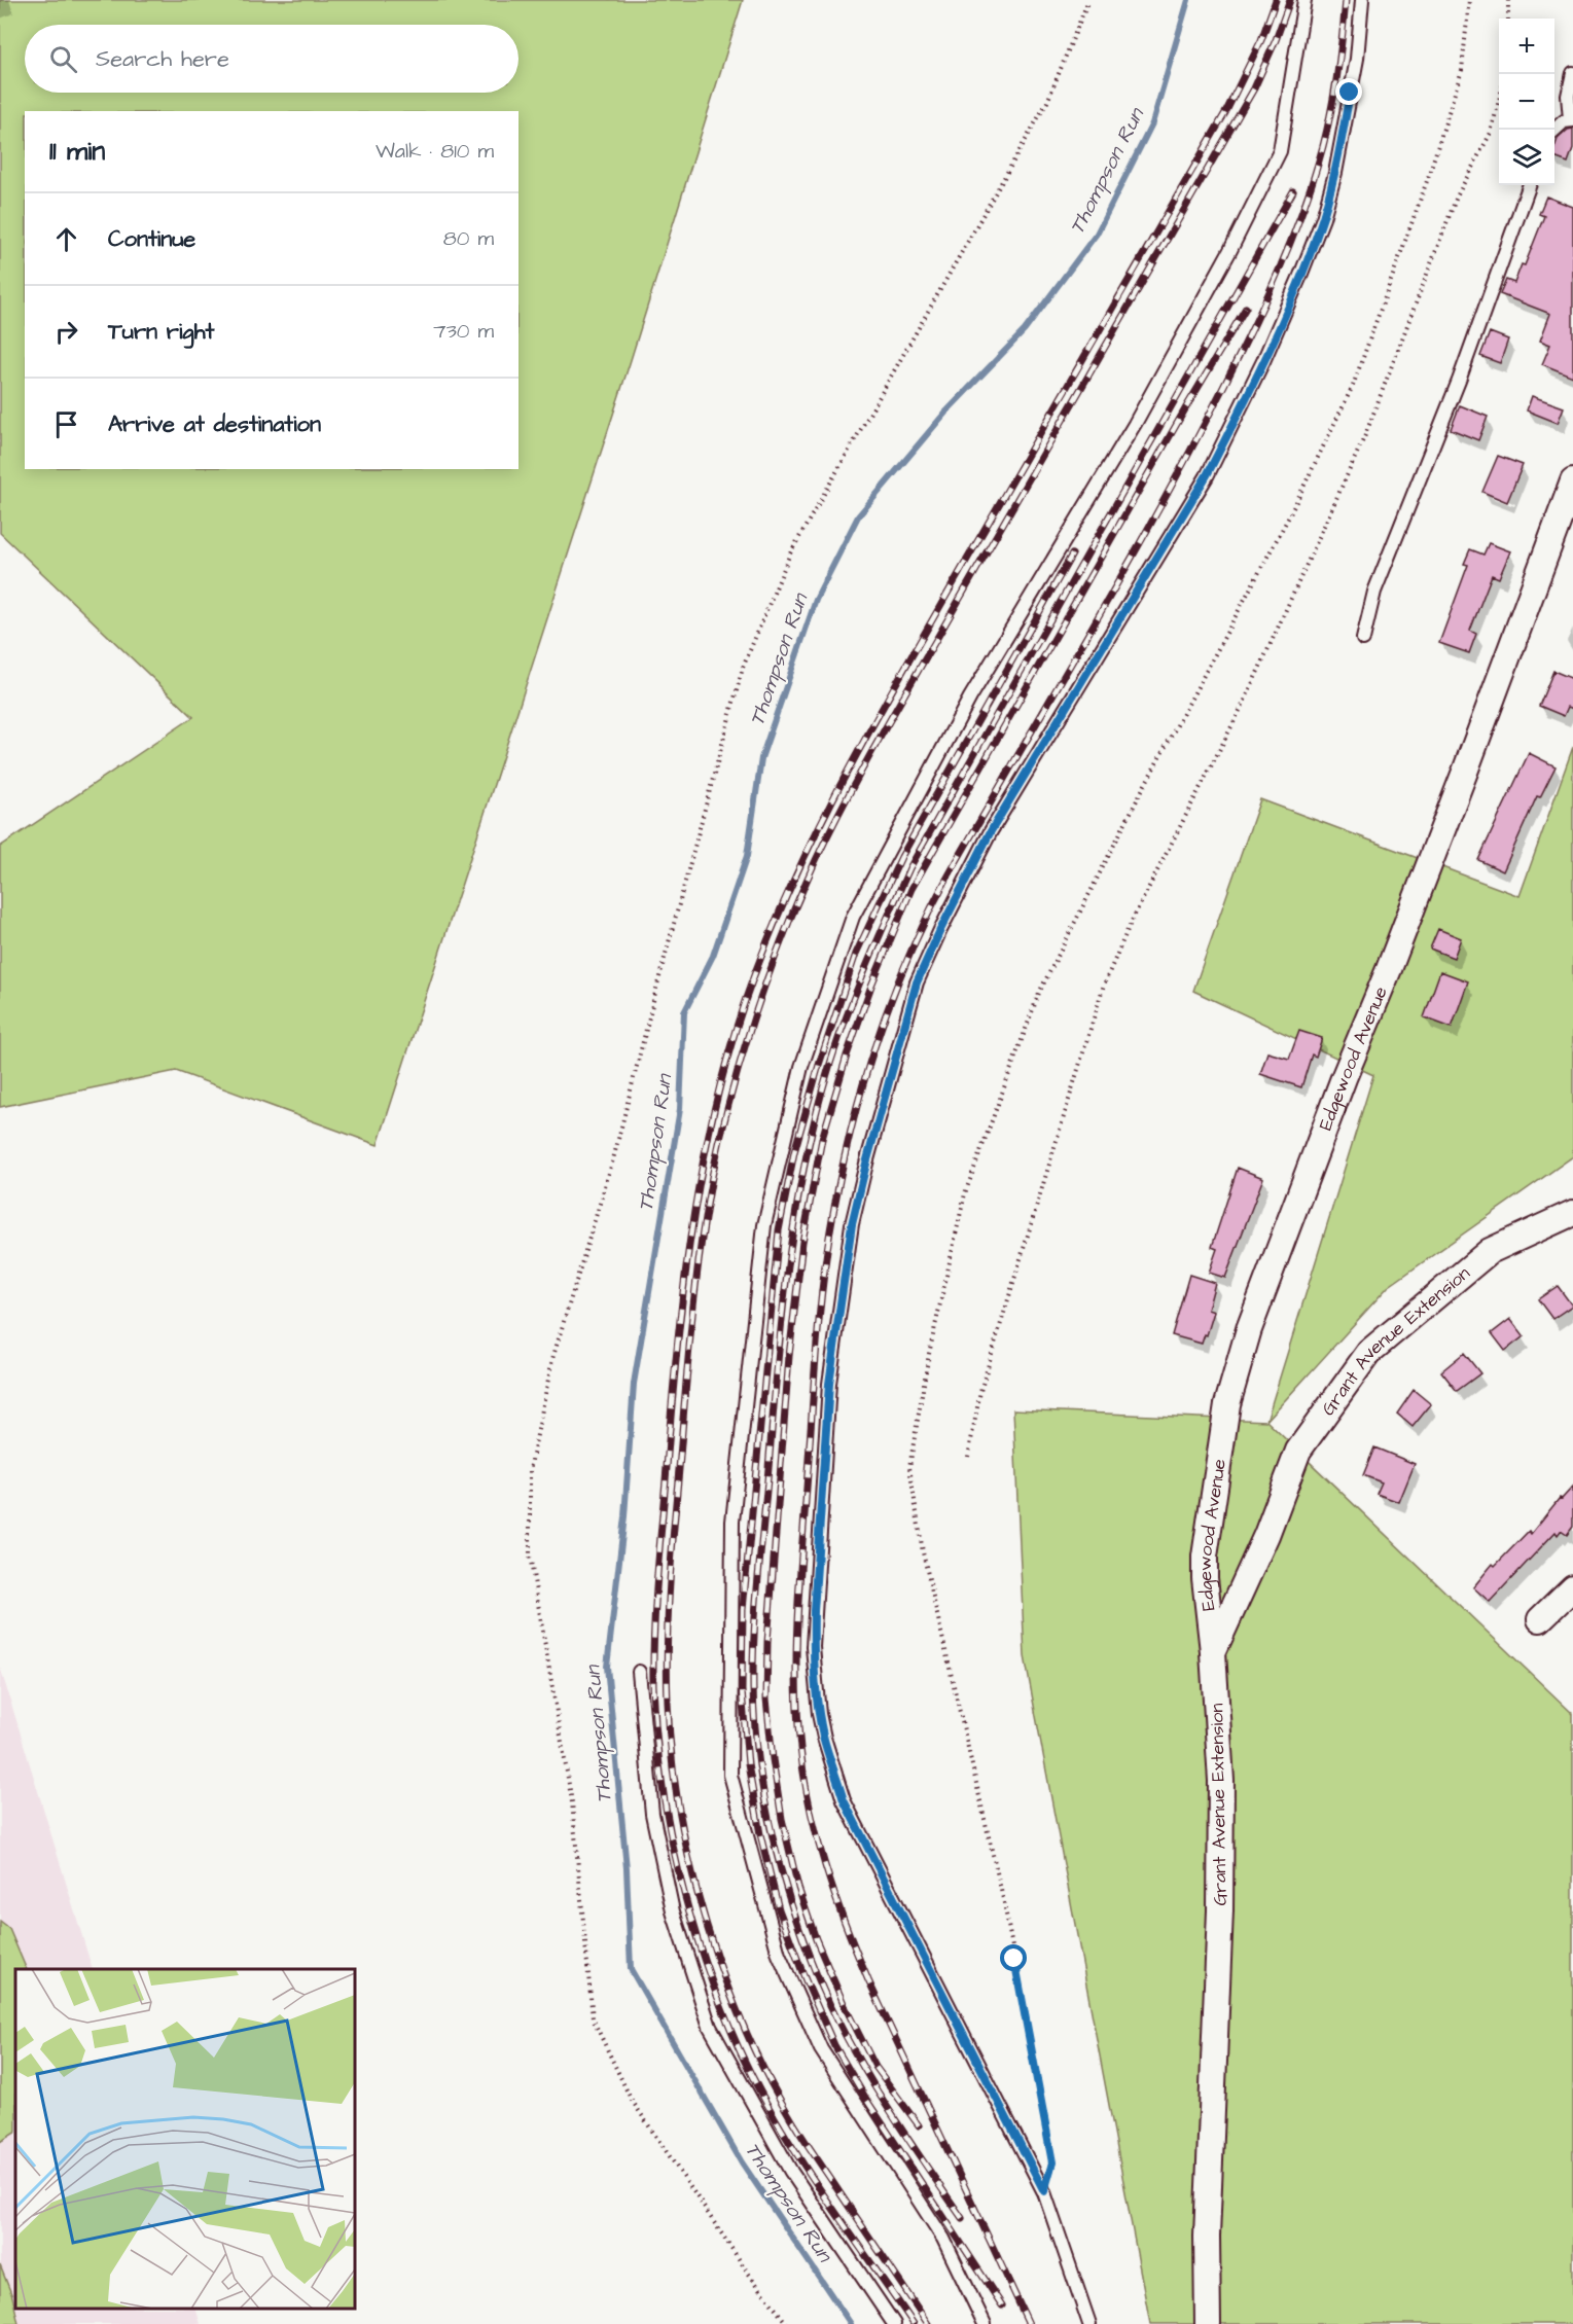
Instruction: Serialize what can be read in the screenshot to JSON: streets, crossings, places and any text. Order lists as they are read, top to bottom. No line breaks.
{"streets":{"street":["Edgewood Avenue","Grant Avenue Extension"]},"crossings":[["Edgewood Avenue","Grant Avenue Extension"]],"water":["Thompson Run"],"page":{"map_buttons":["+","−"],"search":"Search here","heading":["11 min","Walk · 810 m"],"list":[["Continue","80 m"],["Turn right","730 m"],"Arrive at destination"]}}
